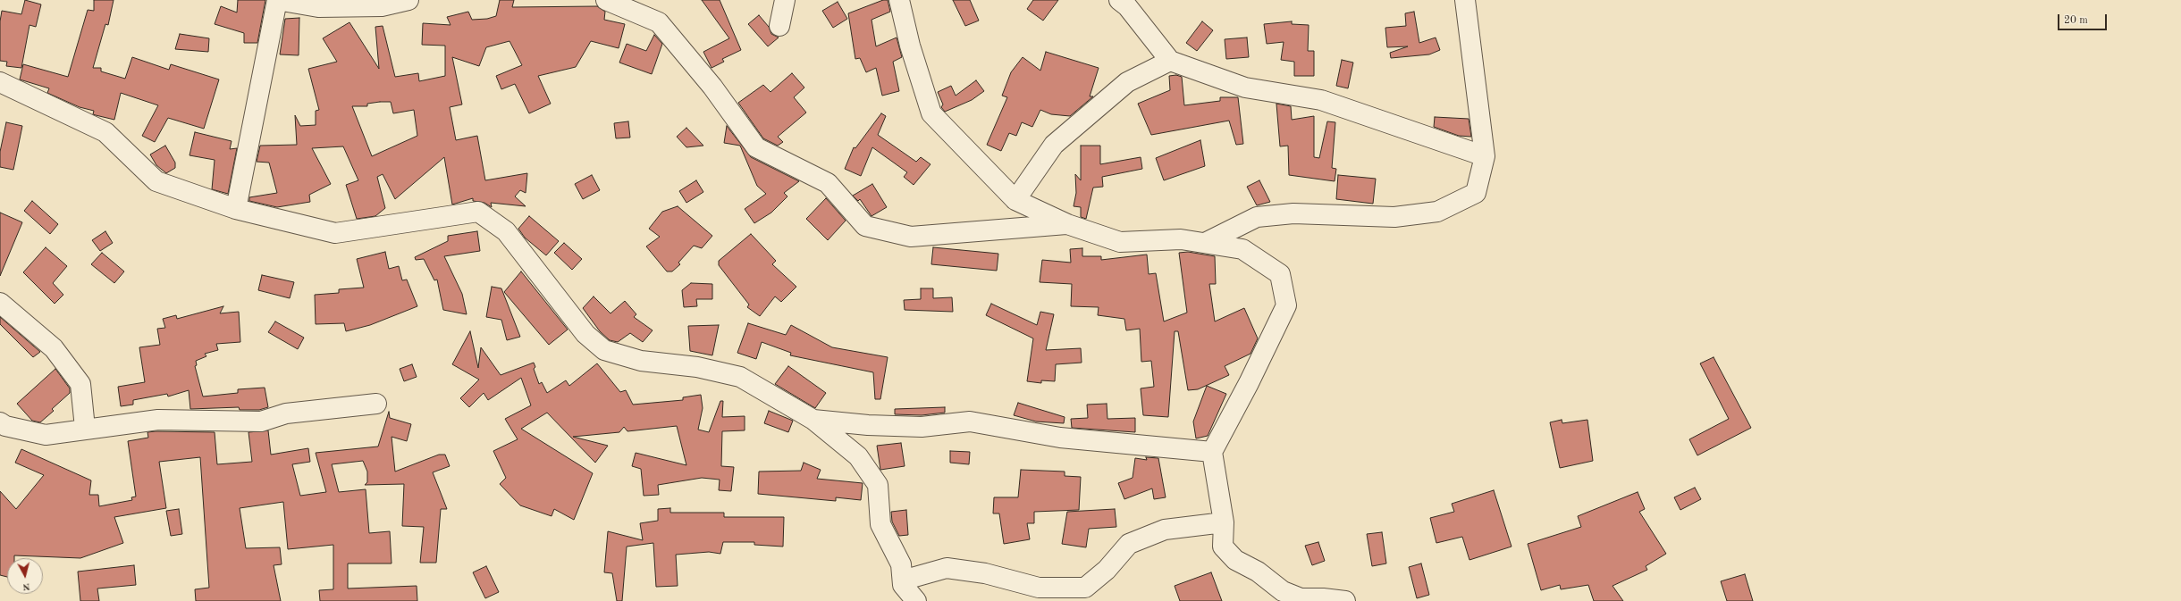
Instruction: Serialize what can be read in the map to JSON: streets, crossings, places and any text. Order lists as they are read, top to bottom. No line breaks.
{"scale_bar":"20 m","north":"bottom"}
